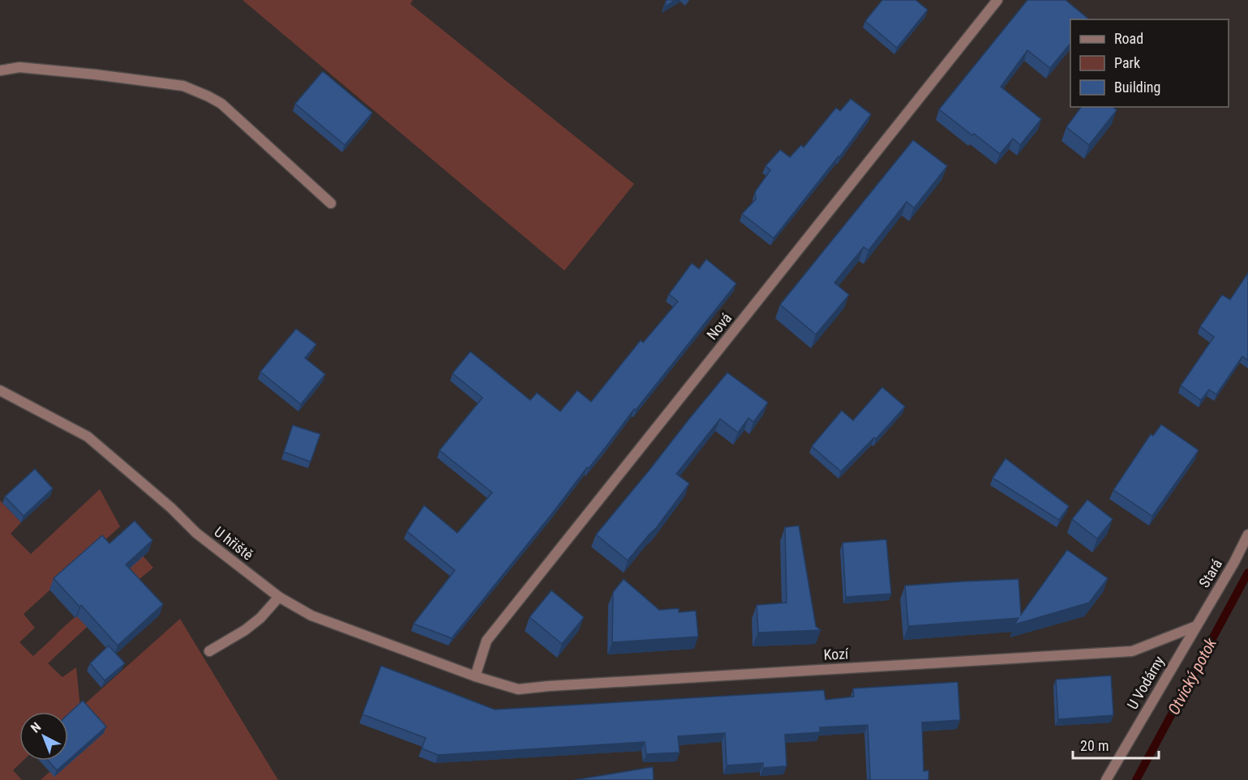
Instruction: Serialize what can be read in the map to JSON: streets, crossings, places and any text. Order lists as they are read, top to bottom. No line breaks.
{"streets":{"street":["Nová","U hřiště","Stará","Kozí","U Vodárny"]},"crossings":[["Nová","U hřiště"],["Nová","Kozí"],["U hřiště","Kozí"],["Stará","Kozí"],["Stará","U Vodárny"],["Kozí","U Vodárny"]],"water":["Otvický potok"],"legend":["Road","Park","Building"],"scale_bar":"20 m","north":"top left"}
